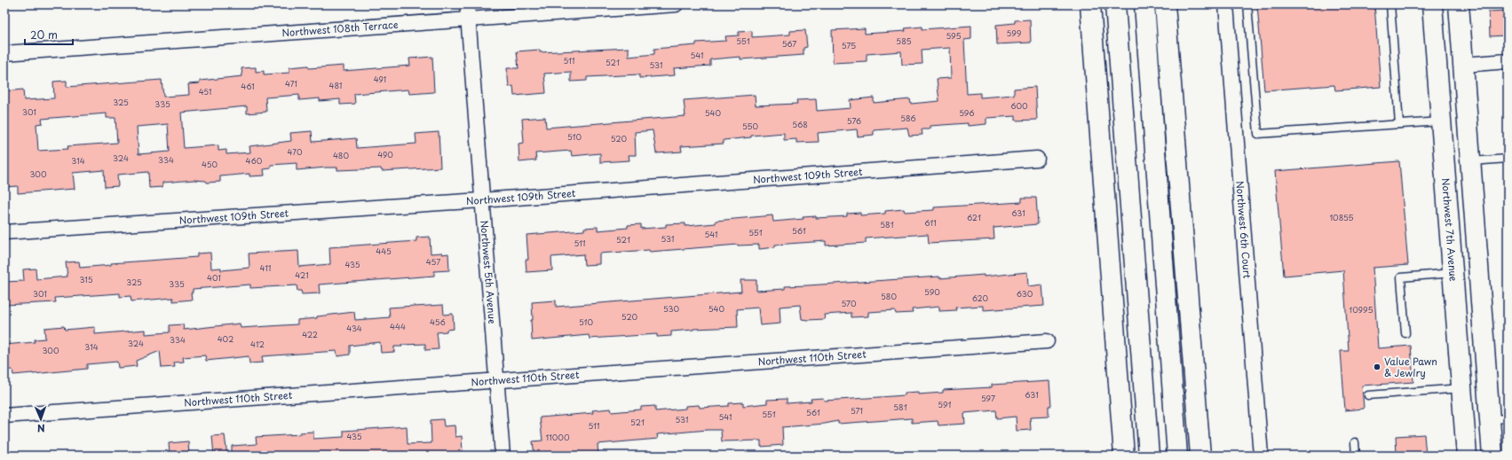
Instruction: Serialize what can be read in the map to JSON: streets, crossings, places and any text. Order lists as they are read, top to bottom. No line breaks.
{"streets":{"main road":["Northwest 7th Avenue"],"street":["Northwest 108th Terrace","Northwest 109th Street","Northwest 6th Court","Northwest 5th Avenue","Northwest 110th Street"]},"crossings":[["Northwest 108th Terrace","Northwest 5th Avenue"],["Northwest 109th Street","Northwest 5th Avenue"],["Northwest 5th Avenue","Northwest 110th Street"]],"places":["Value Pawn & Jewlry"],"house_numbers":["599","595","551","585","567","575","541","511","521","531","491","471","481","461","451","325","335","600","301","540","596","586","576","568","550","510","520","470","490","480","324","334","314","460","450","300","631","621","10855","611","581","561","551","541","531","521","511","445","457","435","411","421","401","315","325","335","590","301","630","580","620","570","530","540","10995","520","456","510","444","434","422","402","334","324","412","314","300","631","597","591","581","571","561","551","541","531","521","511","435","11000"],"scale_bar":"20 m","north":"bottom"}
